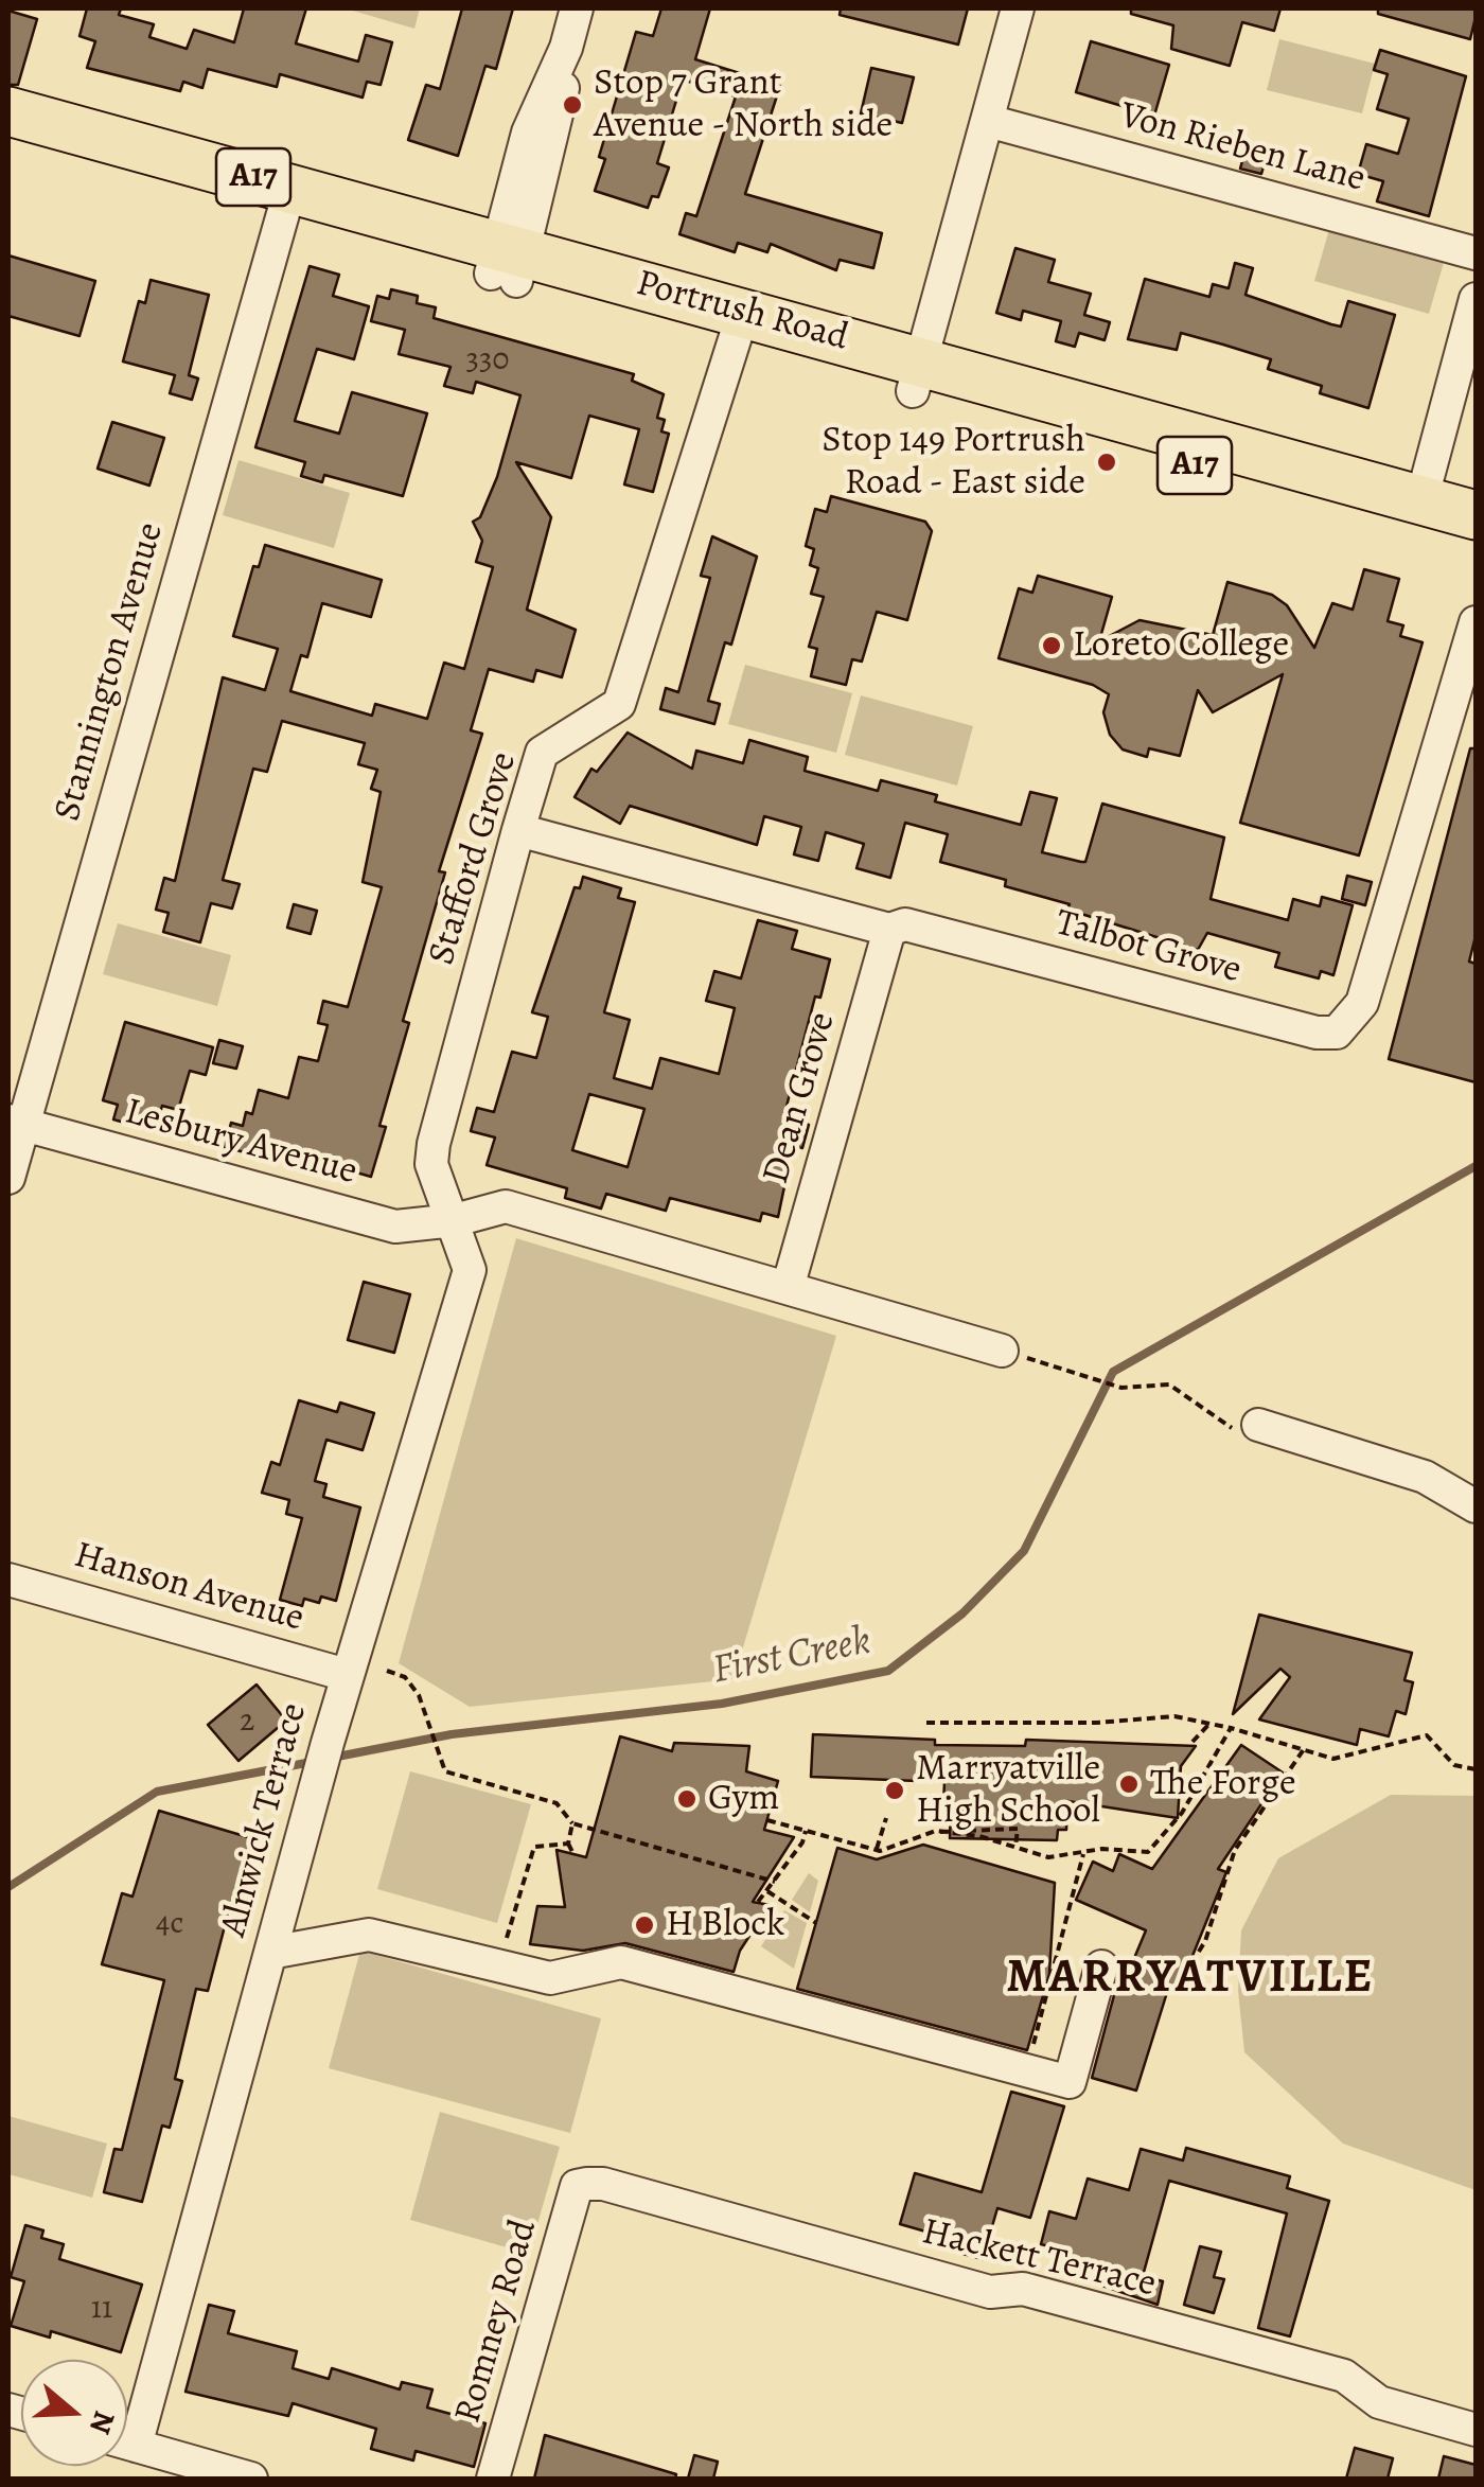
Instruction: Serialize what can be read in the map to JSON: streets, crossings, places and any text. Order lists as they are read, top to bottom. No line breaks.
{"streets":{"highway":["A17","Portrush Road"],"street":["Von Rieben Lane","Stannington Avenue","Stafford Grove","Talbot Grove","Dean Grove","Lesbury Avenue","Hanson Avenue","Alnwick Terrace","Hackett Terrace","Romney Road"]},"crossings":[["Portrush Road","Stannington Avenue"],["Portrush Road","Stafford Grove"],["Stannington Avenue","Lesbury Avenue"],["Stafford Grove","Talbot Grove"],["Stafford Grove","Lesbury Avenue"],["Stafford Grove","Alnwick Terrace"],["Talbot Grove","Dean Grove"],["Lesbury Avenue","Alnwick Terrace"],["Hanson Avenue","Alnwick Terrace"],["Hackett Terrace","Romney Road"]],"districts":["MARRYATVILLE"],"water":["First Creek"],"places":["Stop 7 Grant Avenue - North side","Stop 149 Portrush Road - East side","Loreto College","The Forge","Marryatville High School","Gym","H Block"],"house_numbers":["330","2","4c","11"],"north":"right"}
